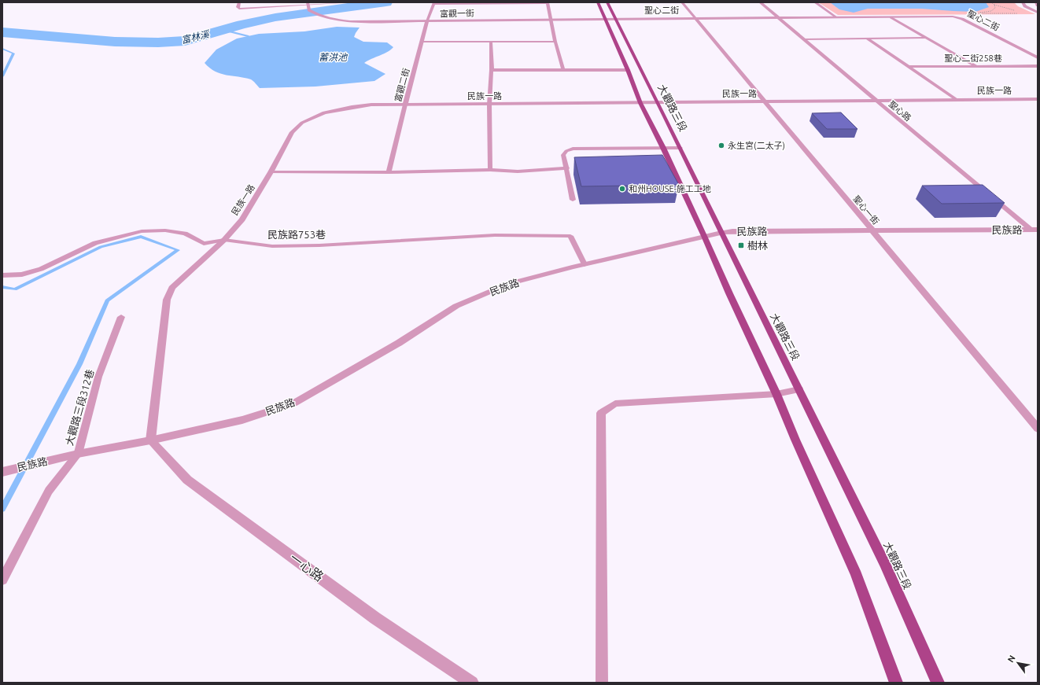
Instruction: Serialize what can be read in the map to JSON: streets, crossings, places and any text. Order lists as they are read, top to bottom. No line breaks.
{"streets":{"main road":["大觀路三段"],"street":["聖心二街","富觀一街","富觀二街","民族一路","聖心路","聖心一街","民族路","一心路"],"lane":["聖心二街258巷","民族路753巷","大觀路三段312巷"]},"crossings":[["聖心二街","富觀一街"],["聖心二街","大觀路三段"],["聖心二街","聖心路"],["聖心二街","聖心一街"],["富觀一街","富觀二街"],["富觀一街","大觀路三段"],["富觀二街","民族一路"],["民族一路","大觀路三段"],["民族一路","聖心路"],["民族一路","聖心一街"],["民族一路","民族路"],["民族一路","民族路753巷"],["民族一路","一心路"],["大觀路三段","民族路"],["聖心路","民族路"],["聖心一街","民族路"],["民族路","民族路753巷"],["民族路","大觀路三段312巷"],["民族路","一心路"]],"water":["富林溪","蓄洪池"],"places":{"other":["永生宮(二太子)","和州HOUSE-施工工地"],"transit":["樹林"]},"north":"top left"}
